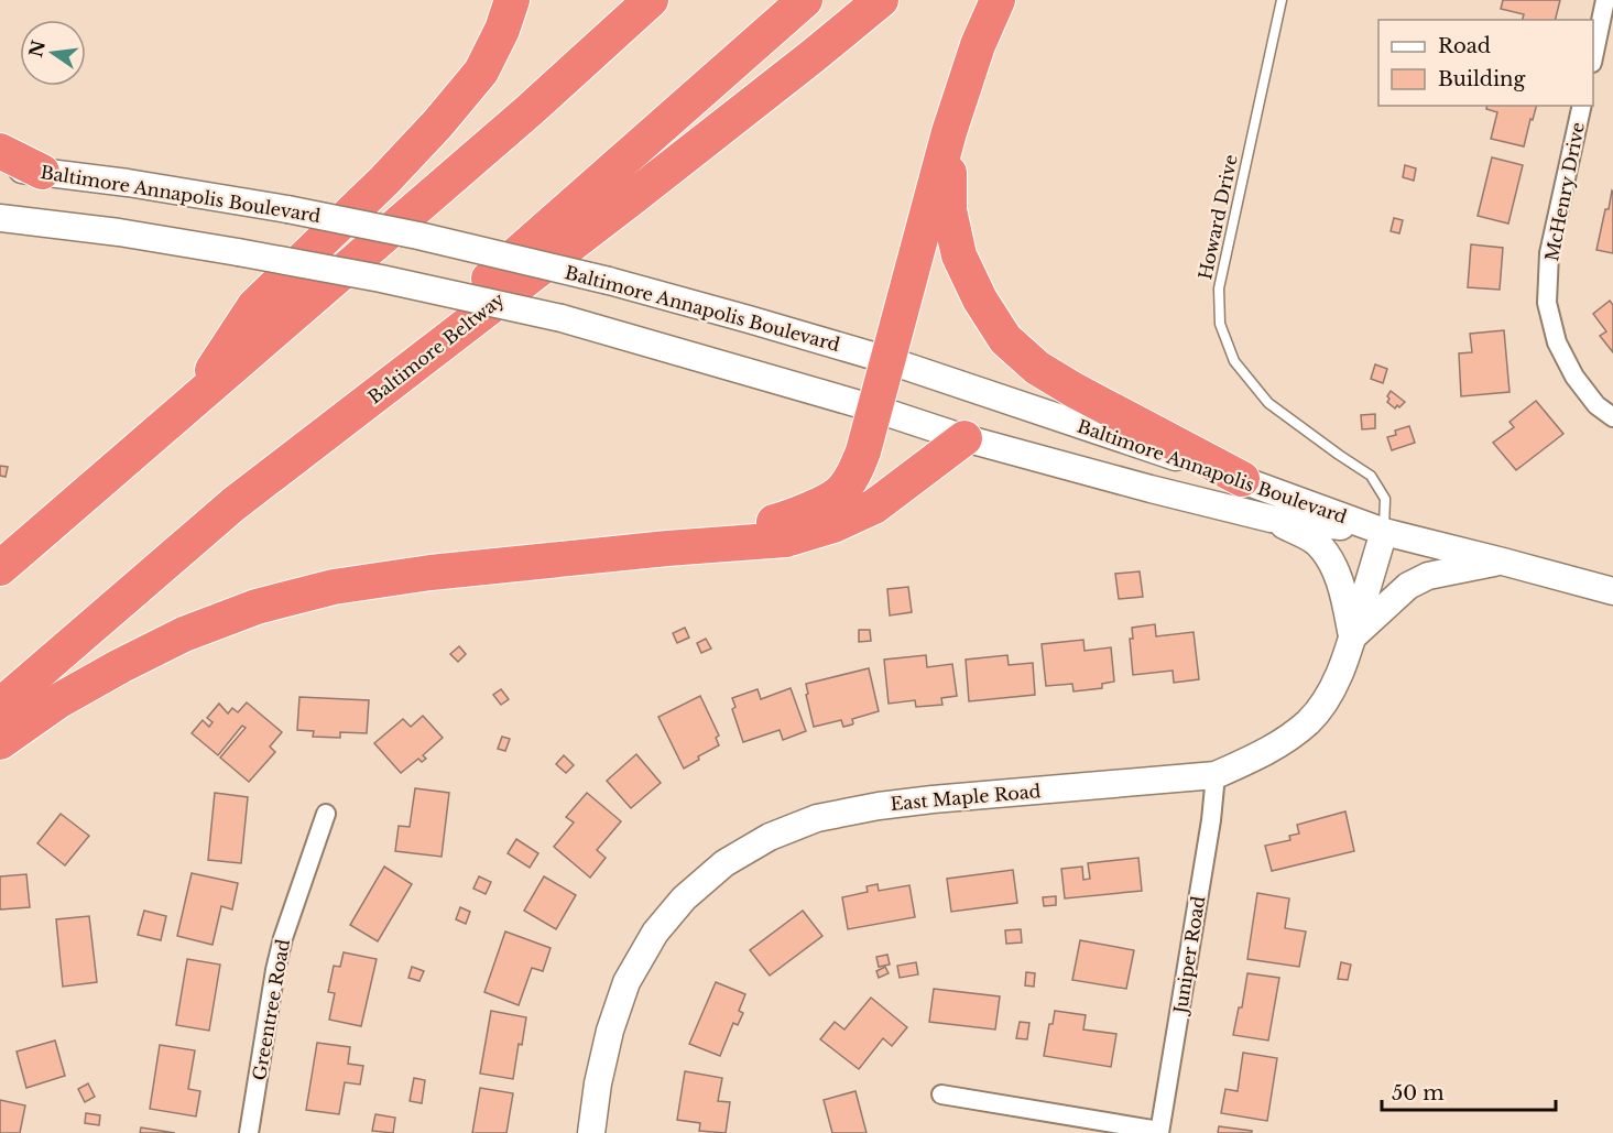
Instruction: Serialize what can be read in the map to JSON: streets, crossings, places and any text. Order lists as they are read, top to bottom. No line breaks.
{"streets":{"highway":["Baltimore Beltway"],"main road":["Baltimore Annapolis Boulevard","East Maple Road"],"street":["McHenry Drive","Juniper Road","Greentree Road"],"lane":["Howard Drive"]},"crossings":[["Baltimore Annapolis Boulevard","Howard Drive"],["Baltimore Annapolis Boulevard","East Maple Road"],["Howard Drive","East Maple Road"],["East Maple Road","Juniper Road"]],"legend":["Road","Building"],"scale_bar":"50 m","north":"left"}
